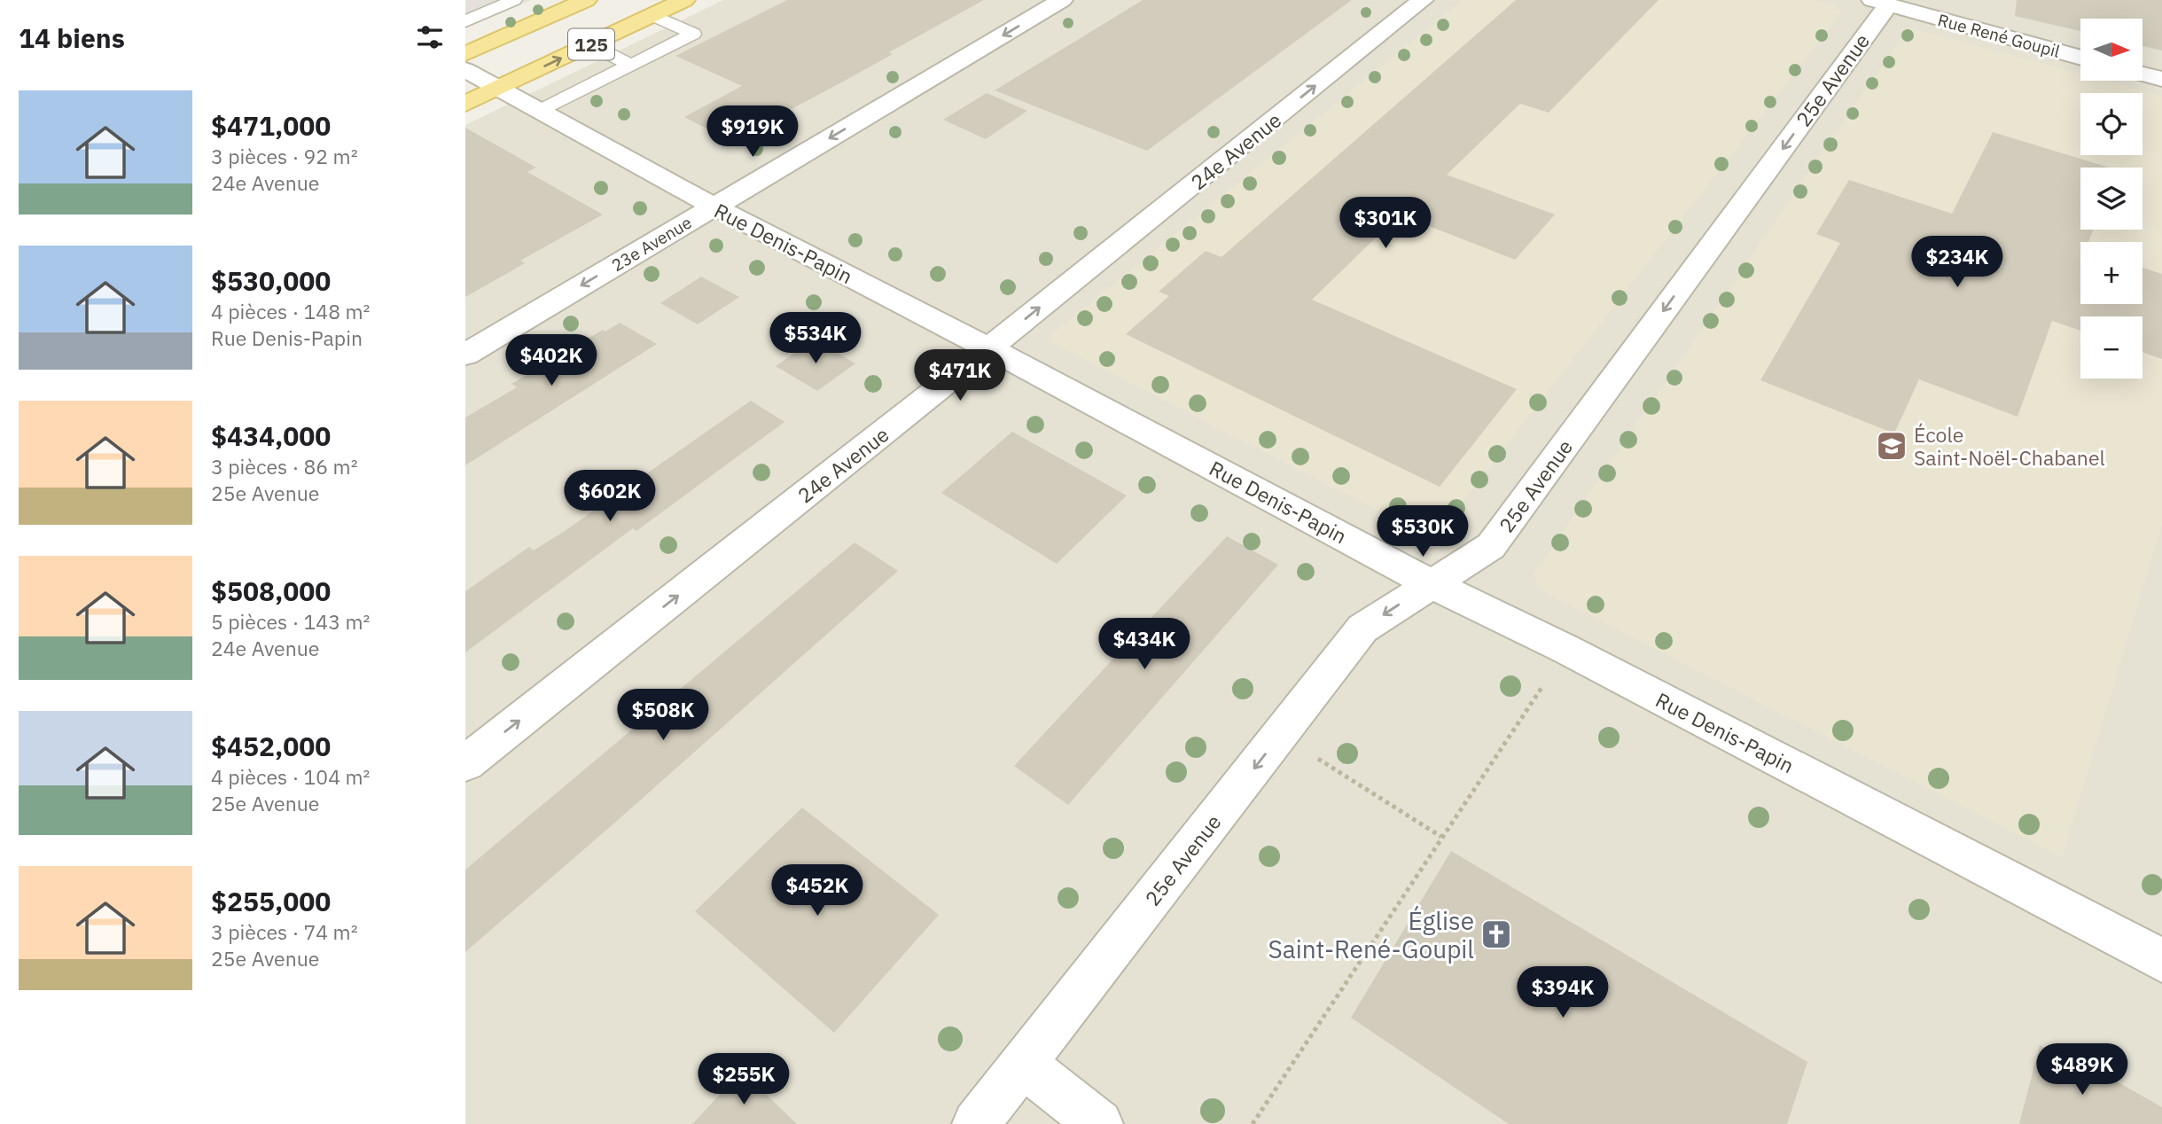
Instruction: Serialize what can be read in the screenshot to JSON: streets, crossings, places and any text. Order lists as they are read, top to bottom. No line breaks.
{"streets":{"main road":["125"],"street":["Rue René Goupil","25e Avenue","24e Avenue","Rue Denis-Papin","23e Avenue"]},"crossings":[["Rue René Goupil","25e Avenue"],["125","Rue Denis-Papin"],["25e Avenue","Rue Denis-Papin"],["24e Avenue","Rue Denis-Papin"],["Rue Denis-Papin","23e Avenue"]],"one_way":["25e Avenue","24e Avenue","23e Avenue"],"places":{"school or university":["École Saint-Noël-Chabanel"],"church":["Église Saint-René-Goupil"]},"north":"right","page":{"heading":"14 biens","map_buttons":["+","−"],"list":[{"name":"$471,000","note":"3 pièces · 92 m² · 24e Avenue"},{"name":"$530,000","note":"4 pièces · 148 m² · Rue Denis-Papin"},{"name":"$434,000","note":"3 pièces · 86 m² · 25e Avenue"},{"name":"$508,000","note":"5 pièces · 143 m² · 24e Avenue"},{"name":"$452,000","note":"4 pièces · 104 m² · 25e Avenue"},{"name":"$255,000","note":"3 pièces · 74 m² · 25e Avenue"}],"price":["$919K","$301K","$234K","$534K","$402K","$471K","$602K","$530K","$434K","$508K","$452K","$394K","$489K","$255K"]}}
